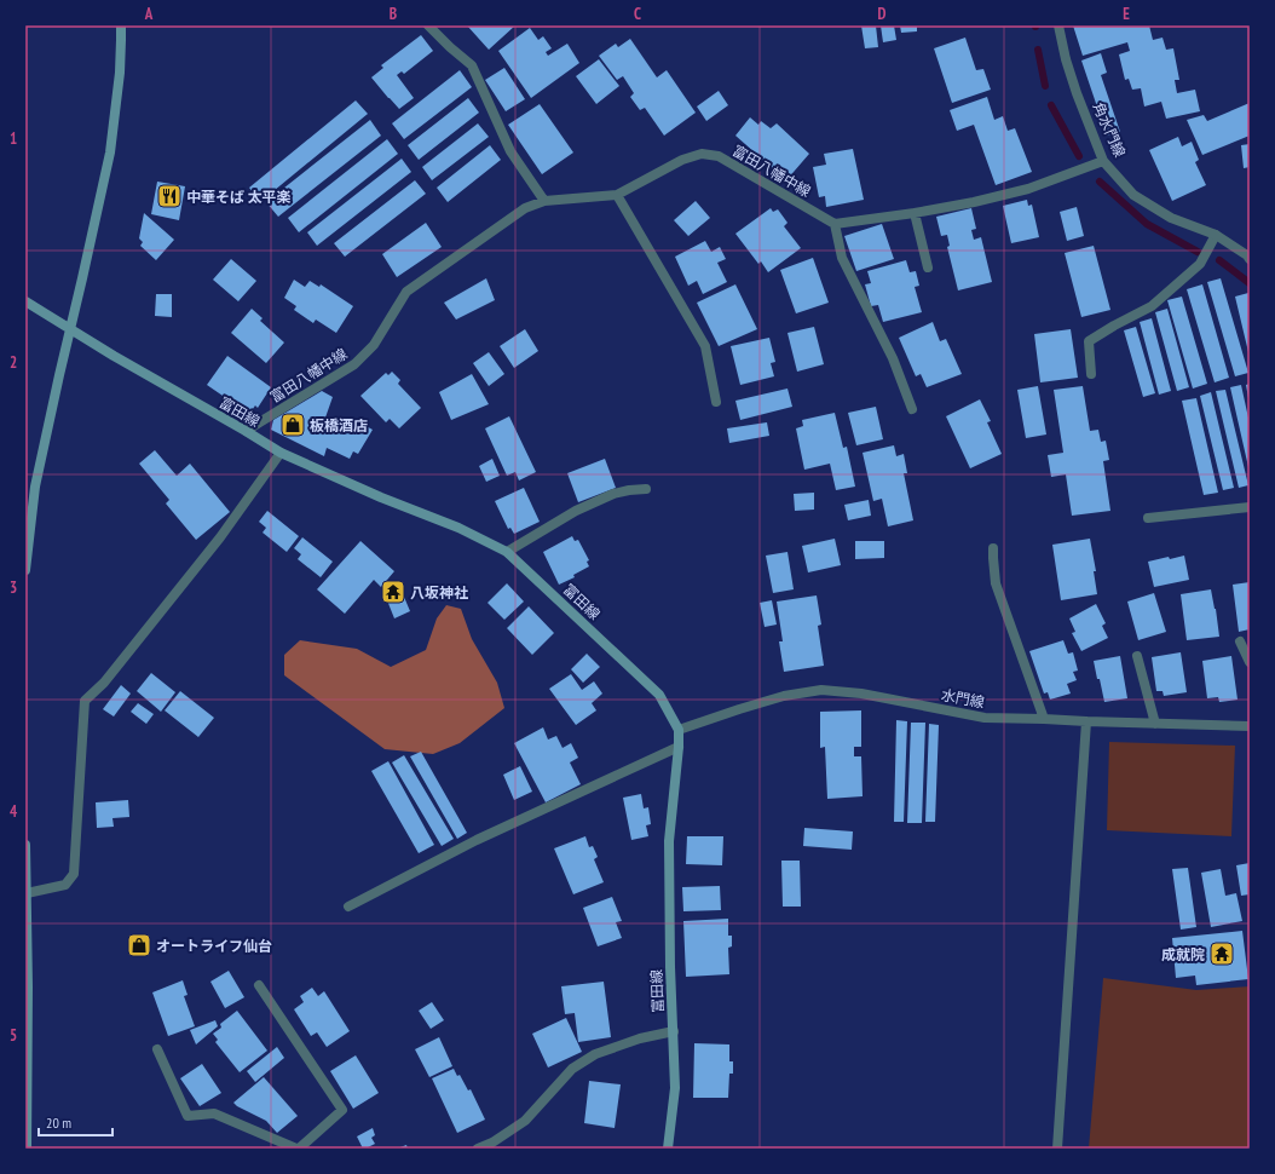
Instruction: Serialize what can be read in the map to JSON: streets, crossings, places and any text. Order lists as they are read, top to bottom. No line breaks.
{"streets":{"street":["角水門線","富田八幡中線","富田線","水門線"]},"crossings":[["富田八幡中線","富田線"],["富田線","水門線"]],"places":{"restaurant":["中華そば 太平楽"],"shop":["板橋酒店","オートライフ仙台"],"temple":["八坂神社","成就院"]},"scale_bar":"20 m","grid":{"columns":["A","B","C","D","E"],"rows":["1","2","3","4","5"]}}
